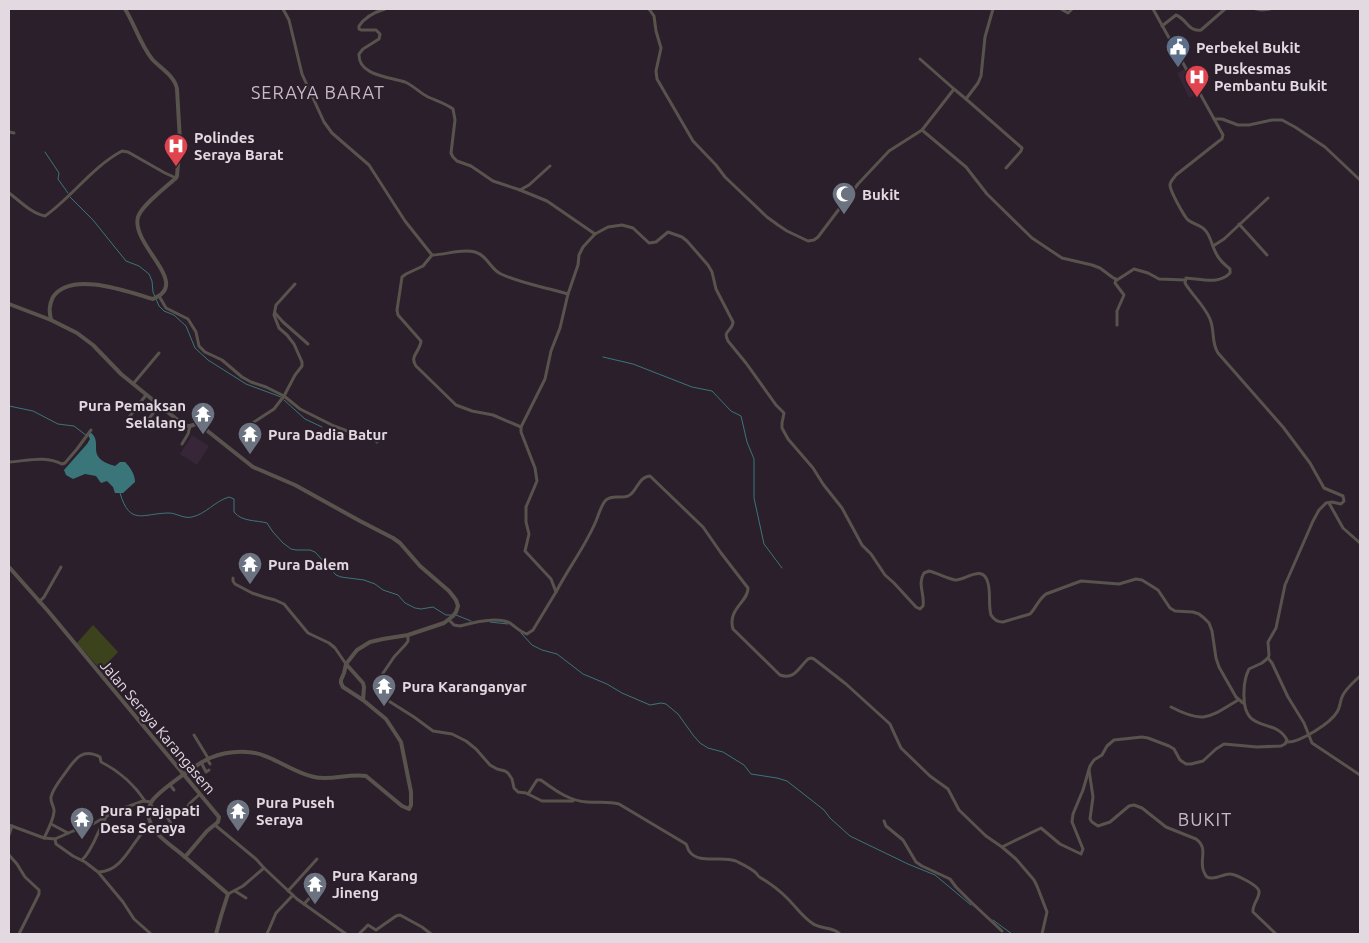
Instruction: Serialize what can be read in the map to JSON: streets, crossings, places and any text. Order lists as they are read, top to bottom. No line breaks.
{"streets":{"street":["Jalan Seraya Karangasem"]},"districts":["SERAYA BARAT","BUKIT"],"places":{"public building":["Perbekel Bukit"],"hospital":["Puskesmas Pembantu Bukit","Polindes Seraya Barat"],"mosque":["Bukit"],"temple":["Pura Pemaksan Selalang","Pura Dadia Batur","Pura Dalem","Pura Karanganyar","Pura Puseh Seraya","Pura Prajapati Desa Seraya","Pura Karang Jineng"]}}
